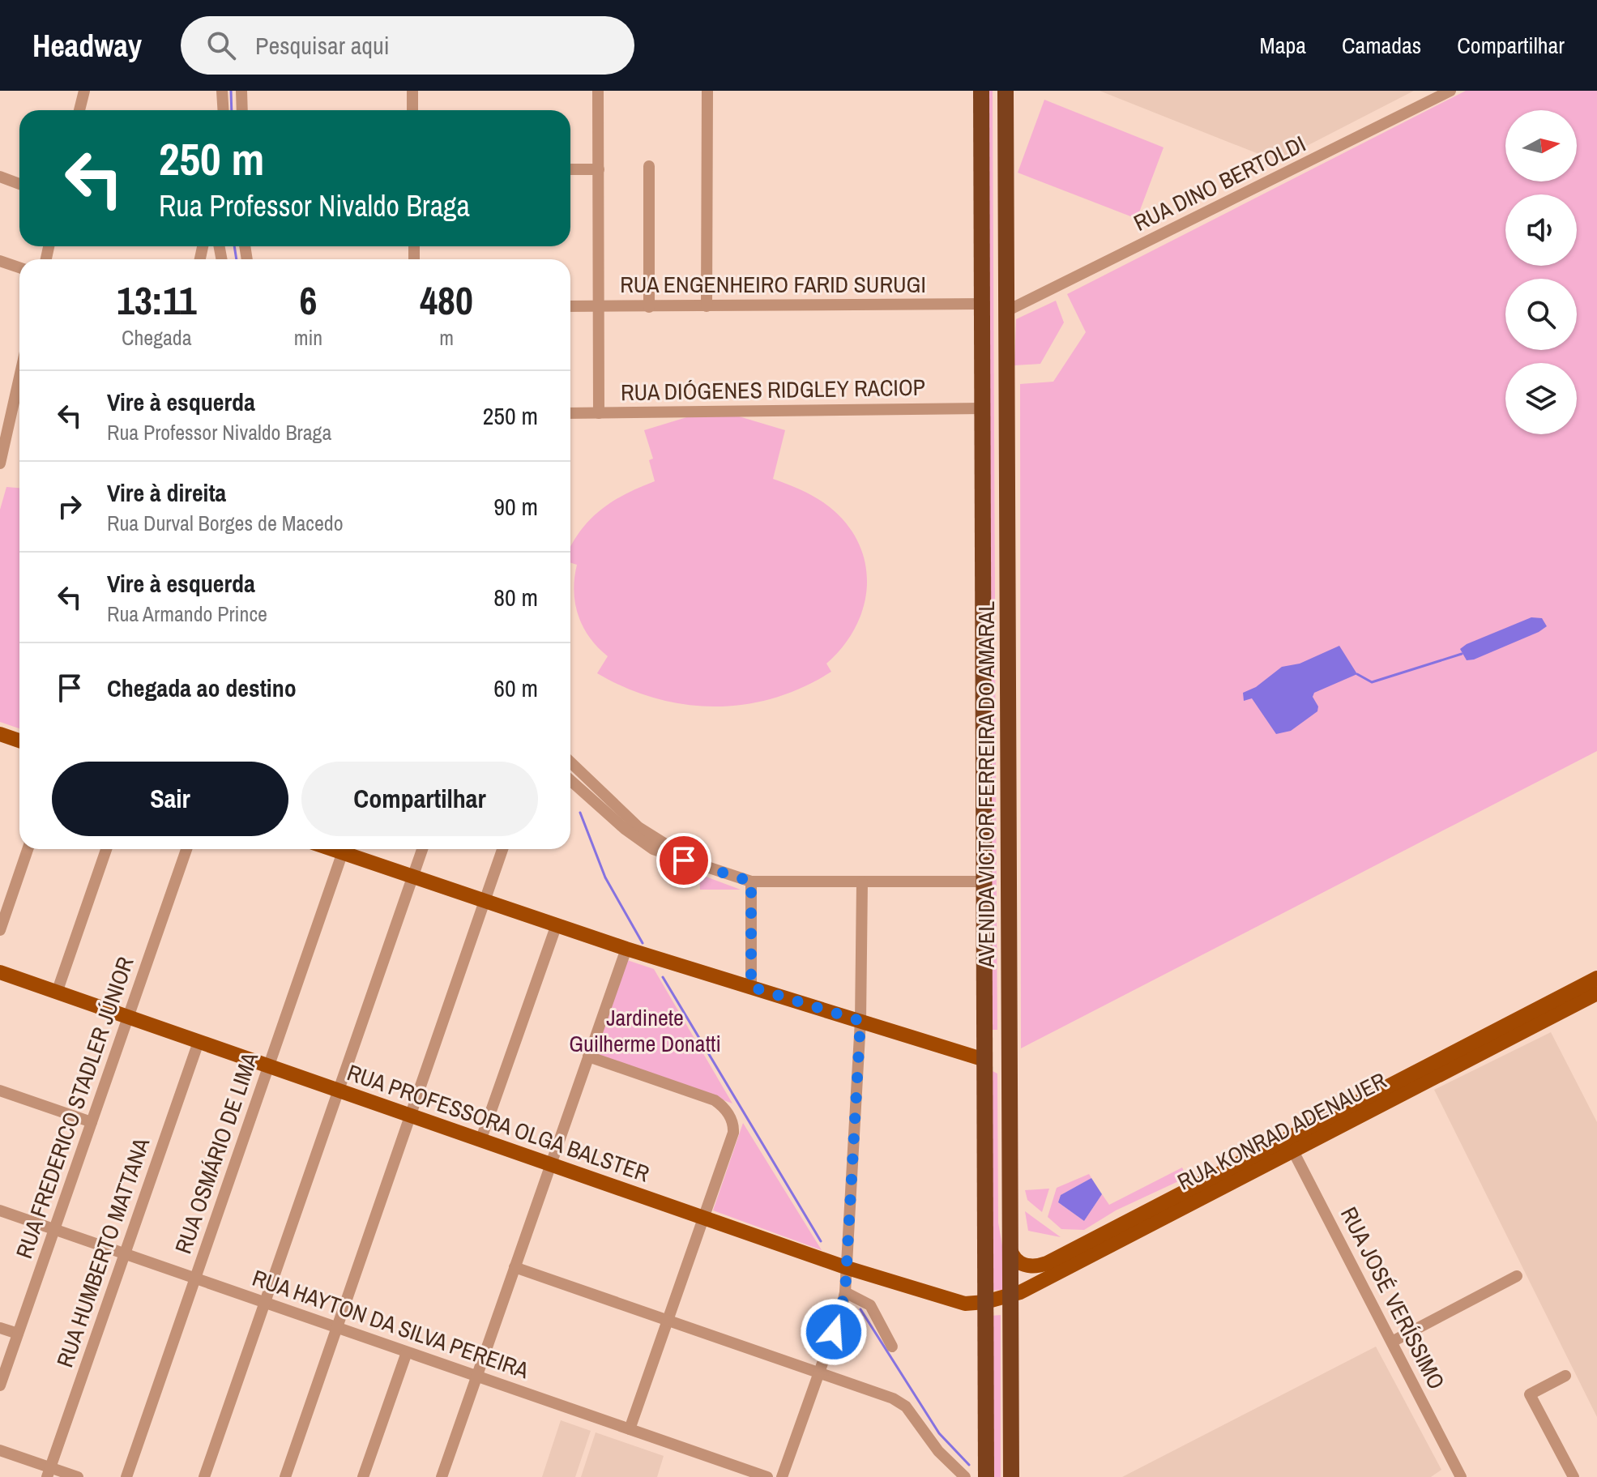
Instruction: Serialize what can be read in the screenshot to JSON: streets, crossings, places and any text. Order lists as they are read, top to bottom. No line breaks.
{"streets":{"highway":["AVENIDA VICTOR FERREIRA DO AMARAL"],"main road":["RUA PROFESSORA OLGA BALSTER","RUA KONRAD ADENAUER"],"street":["RUA DINO BERTOLDI","RUA ENGENHEIRO FARID SURUGI","RUA DIÓGENES RIDGLEY RACIOP","RUA FREDERICO STADLER JÚNIOR","RUA OSMÁRIO DE LIMA","RUA HUMBERTO MATTANA","RUA JOSÉ VERÍSSIMO","RUA HAYTON DA SILVA PEREIRA"]},"crossings":[["RUA DINO BERTOLDI","AVENIDA VICTOR FERREIRA DO AMARAL"],["RUA ENGENHEIRO FARID SURUGI","AVENIDA VICTOR FERREIRA DO AMARAL"],["RUA DIÓGENES RIDGLEY RACIOP","AVENIDA VICTOR FERREIRA DO AMARAL"],["AVENIDA VICTOR FERREIRA DO AMARAL","RUA PROFESSORA OLGA BALSTER"],["AVENIDA VICTOR FERREIRA DO AMARAL","RUA KONRAD ADENAUER"],["RUA FREDERICO STADLER JÚNIOR","RUA PROFESSORA OLGA BALSTER"],["RUA FREDERICO STADLER JÚNIOR","RUA HAYTON DA SILVA PEREIRA"],["RUA PROFESSORA OLGA BALSTER","RUA KONRAD ADENAUER"],["RUA PROFESSORA OLGA BALSTER","RUA OSMÁRIO DE LIMA"],["RUA PROFESSORA OLGA BALSTER","RUA HUMBERTO MATTANA"],["RUA KONRAD ADENAUER","RUA JOSÉ VERÍSSIMO"],["RUA OSMÁRIO DE LIMA","RUA HAYTON DA SILVA PEREIRA"],["RUA HUMBERTO MATTANA","RUA HAYTON DA SILVA PEREIRA"]],"parks":["Jardinete Guilherme Donatti"],"north":"right","page":{"header":"Headway","search":"Pesquisar aqui","nav":["Mapa","Camadas","Compartilhar"],"turn":["250 m","Rua Professor Nivaldo Braga"],"eta":["13:11","Chegada","6","min","480","m"],"list":[{"name":"Vire à esquerda","note":"Rua Professor Nivaldo Braga","value":"250 m"},{"name":"Vire à direita","note":"Rua Durval Borges de Macedo","value":"90 m"},{"name":"Vire à esquerda","note":"Rua Armando Prince","value":"80 m"},{"name":"Chegada ao destino","value":"60 m"}],"buttons":["Sair","Compartilhar"]}}
